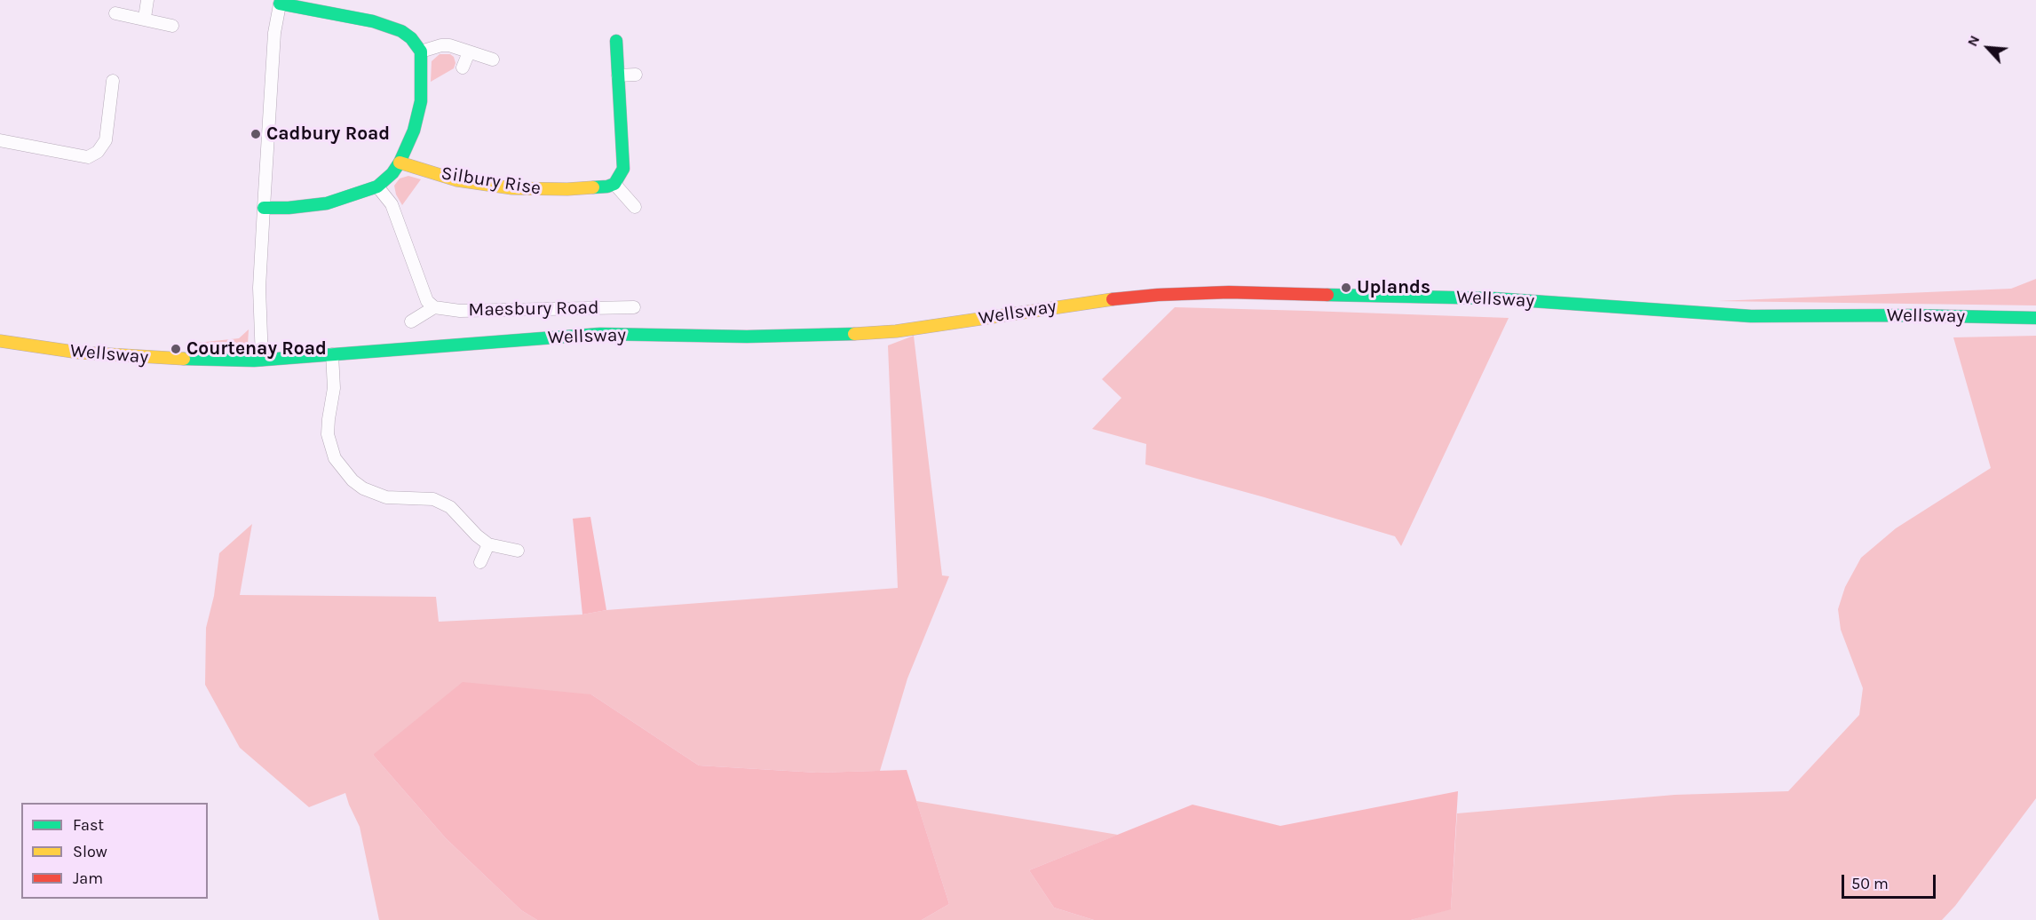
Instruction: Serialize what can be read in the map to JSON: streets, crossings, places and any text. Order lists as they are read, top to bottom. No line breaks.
{"streets":{"main road":["Silbury Rise","Wellsway"],"street":["Maesbury Road"]},"places":["Cadbury Road","Uplands","Courtenay Road"],"legend":["Fast","Slow","Jam"],"scale_bar":"50 m","north":"top left"}
